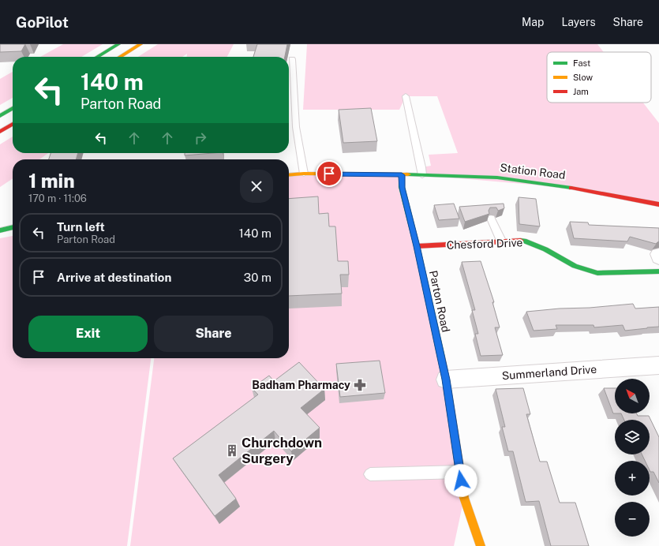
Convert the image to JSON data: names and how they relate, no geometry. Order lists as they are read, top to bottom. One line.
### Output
{"streets":{"main road":["Station Road","Chesford Drive","Parton Road"],"street":["Summerland Drive"]},"crossings":[["Station Road","Parton Road"],["Chesford Drive","Parton Road"],["Parton Road","Summerland Drive"]],"places":{"pharmacy":["Badham Pharmacy"],"building":["Churchdown Surgery"]},"legend":["Fast","Slow","Jam"],"north":"top left","page":{"header":"GoPilot","nav":["Map","Layers","Share"],"turn":["140 m","Parton Road"],"heading":["1 min","170 m · 11:06"],"list":[{"name":"Turn left","note":"Parton Road","value":"140 m"},{"name":"Arrive at destination","value":"30 m"}],"buttons":["Exit","Share"],"map_buttons":["+","−"]}}
